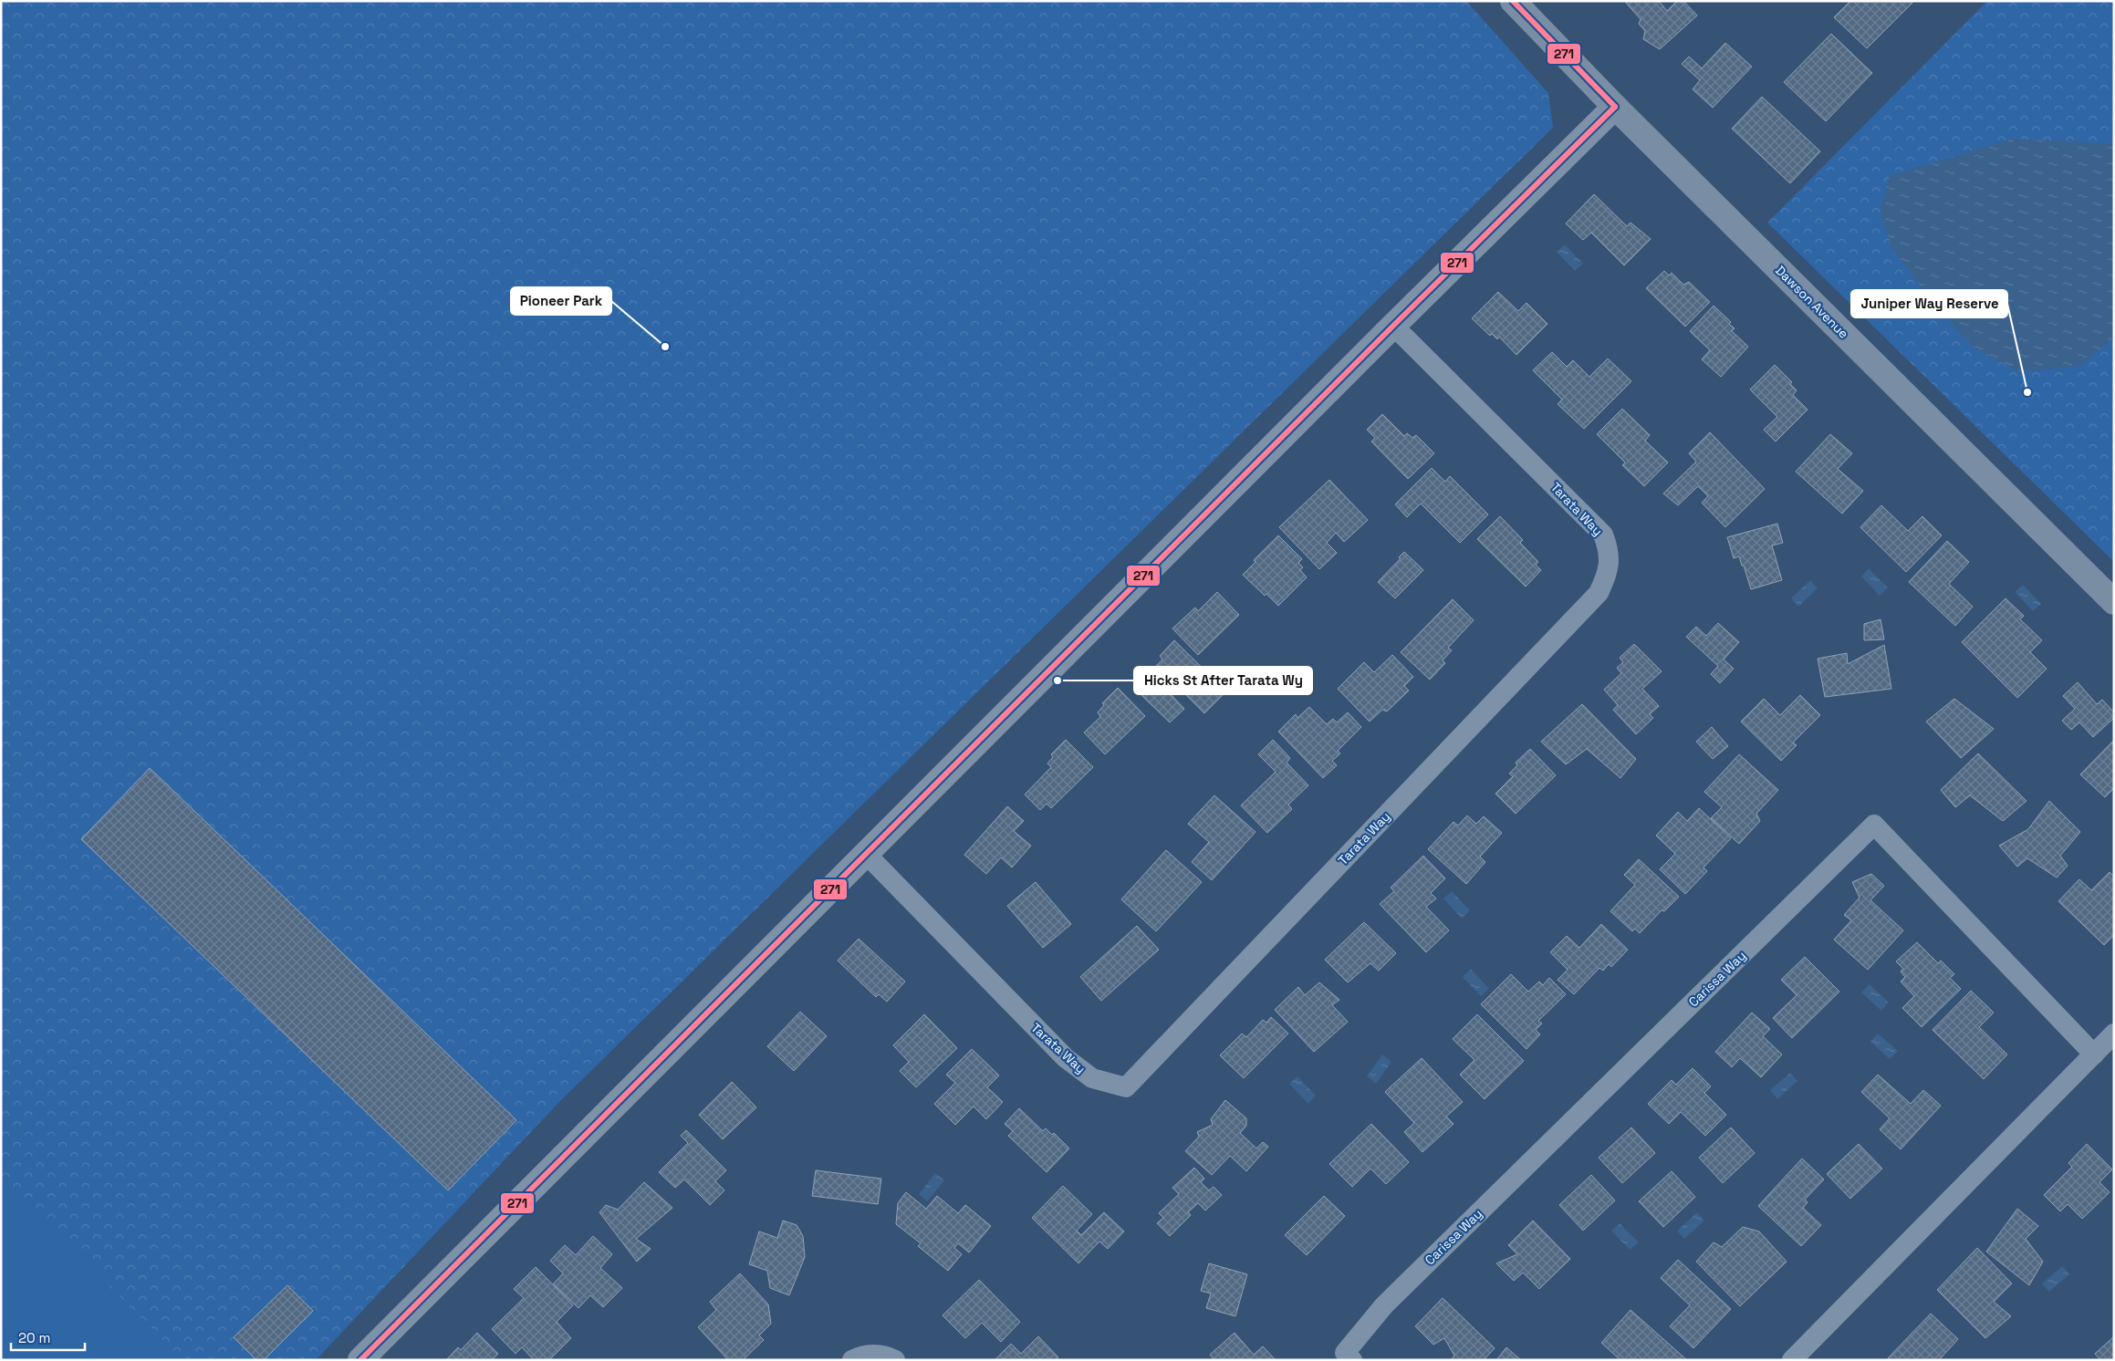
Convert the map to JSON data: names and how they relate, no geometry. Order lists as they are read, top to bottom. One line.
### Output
{"streets":{"main road":["Dawson Avenue"],"street":["Tarata Way","Carissa Way"]},"places":["Pioneer Park","Juniper Way Reserve","Hicks St After Tarata Wy"],"lines":["transit line 271"],"scale_bar":"20 m"}
